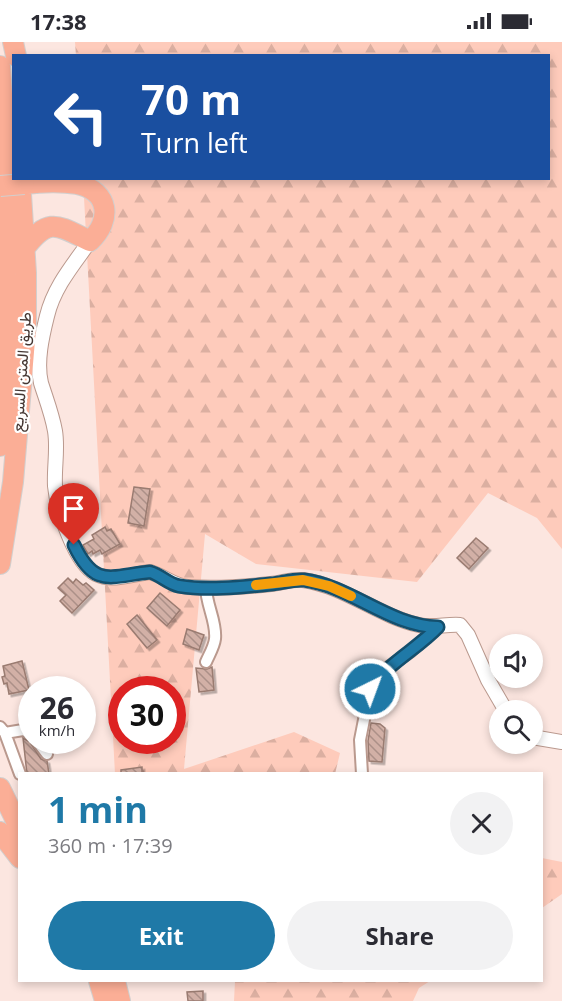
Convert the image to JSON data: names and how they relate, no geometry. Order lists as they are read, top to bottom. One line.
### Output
{"streets":{"highway":["طريق المتن السريع"]},"page":{"status":"17:38","turn":["70 m","Turn left"],"speed":"26 km/h","limit":"30","heading":["1 min","360 m · 17:39"],"buttons":["Exit","Share"]}}
